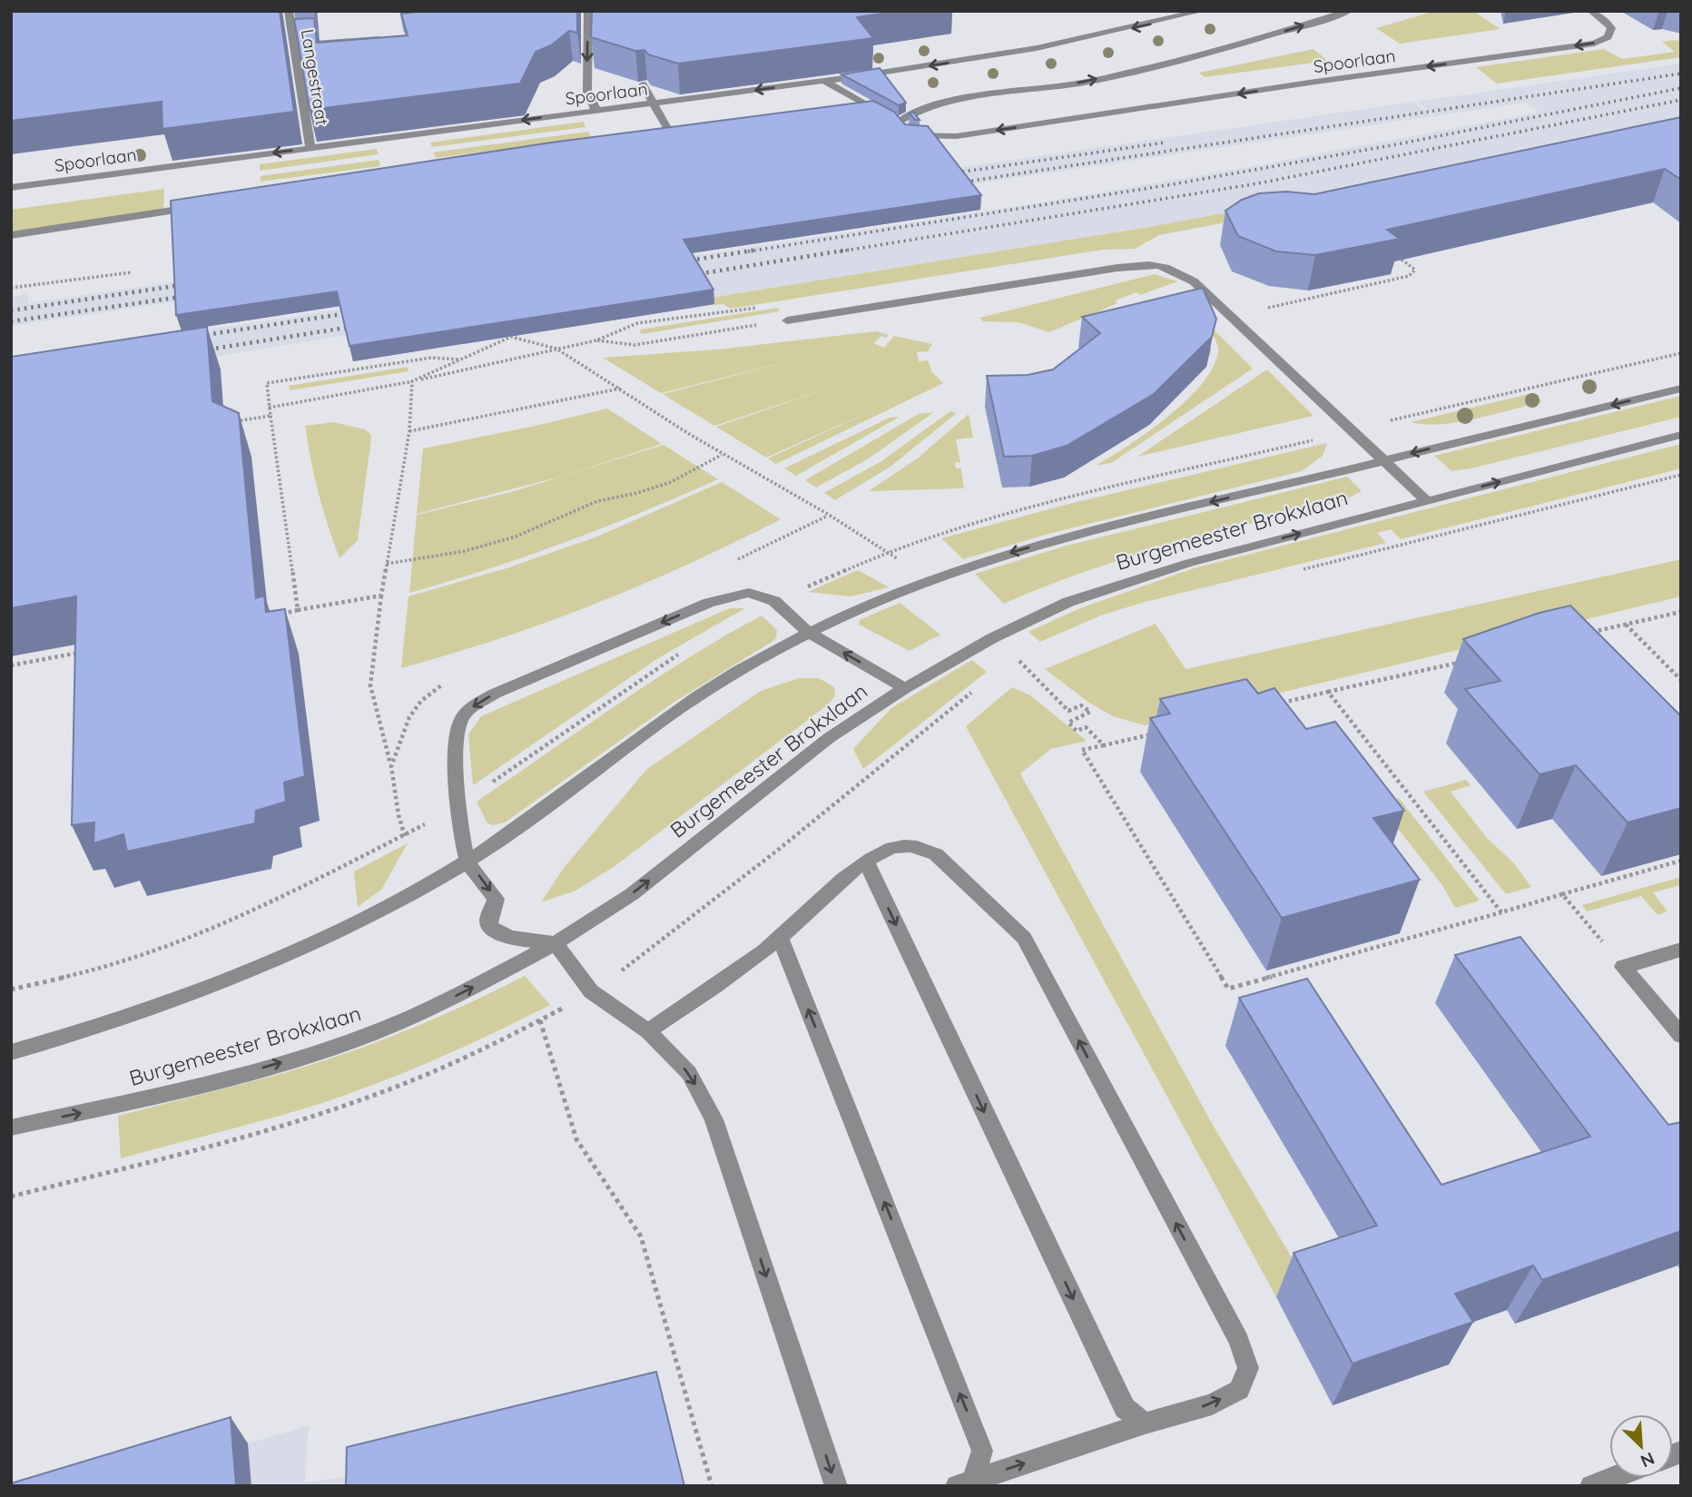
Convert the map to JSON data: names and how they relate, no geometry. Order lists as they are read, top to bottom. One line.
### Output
{"streets":{"street":["Spoorlaan","Langestraat","Burgemeester Brokxlaan"]},"crossings":[["Spoorlaan","Langestraat"]],"north":"bottom right"}
